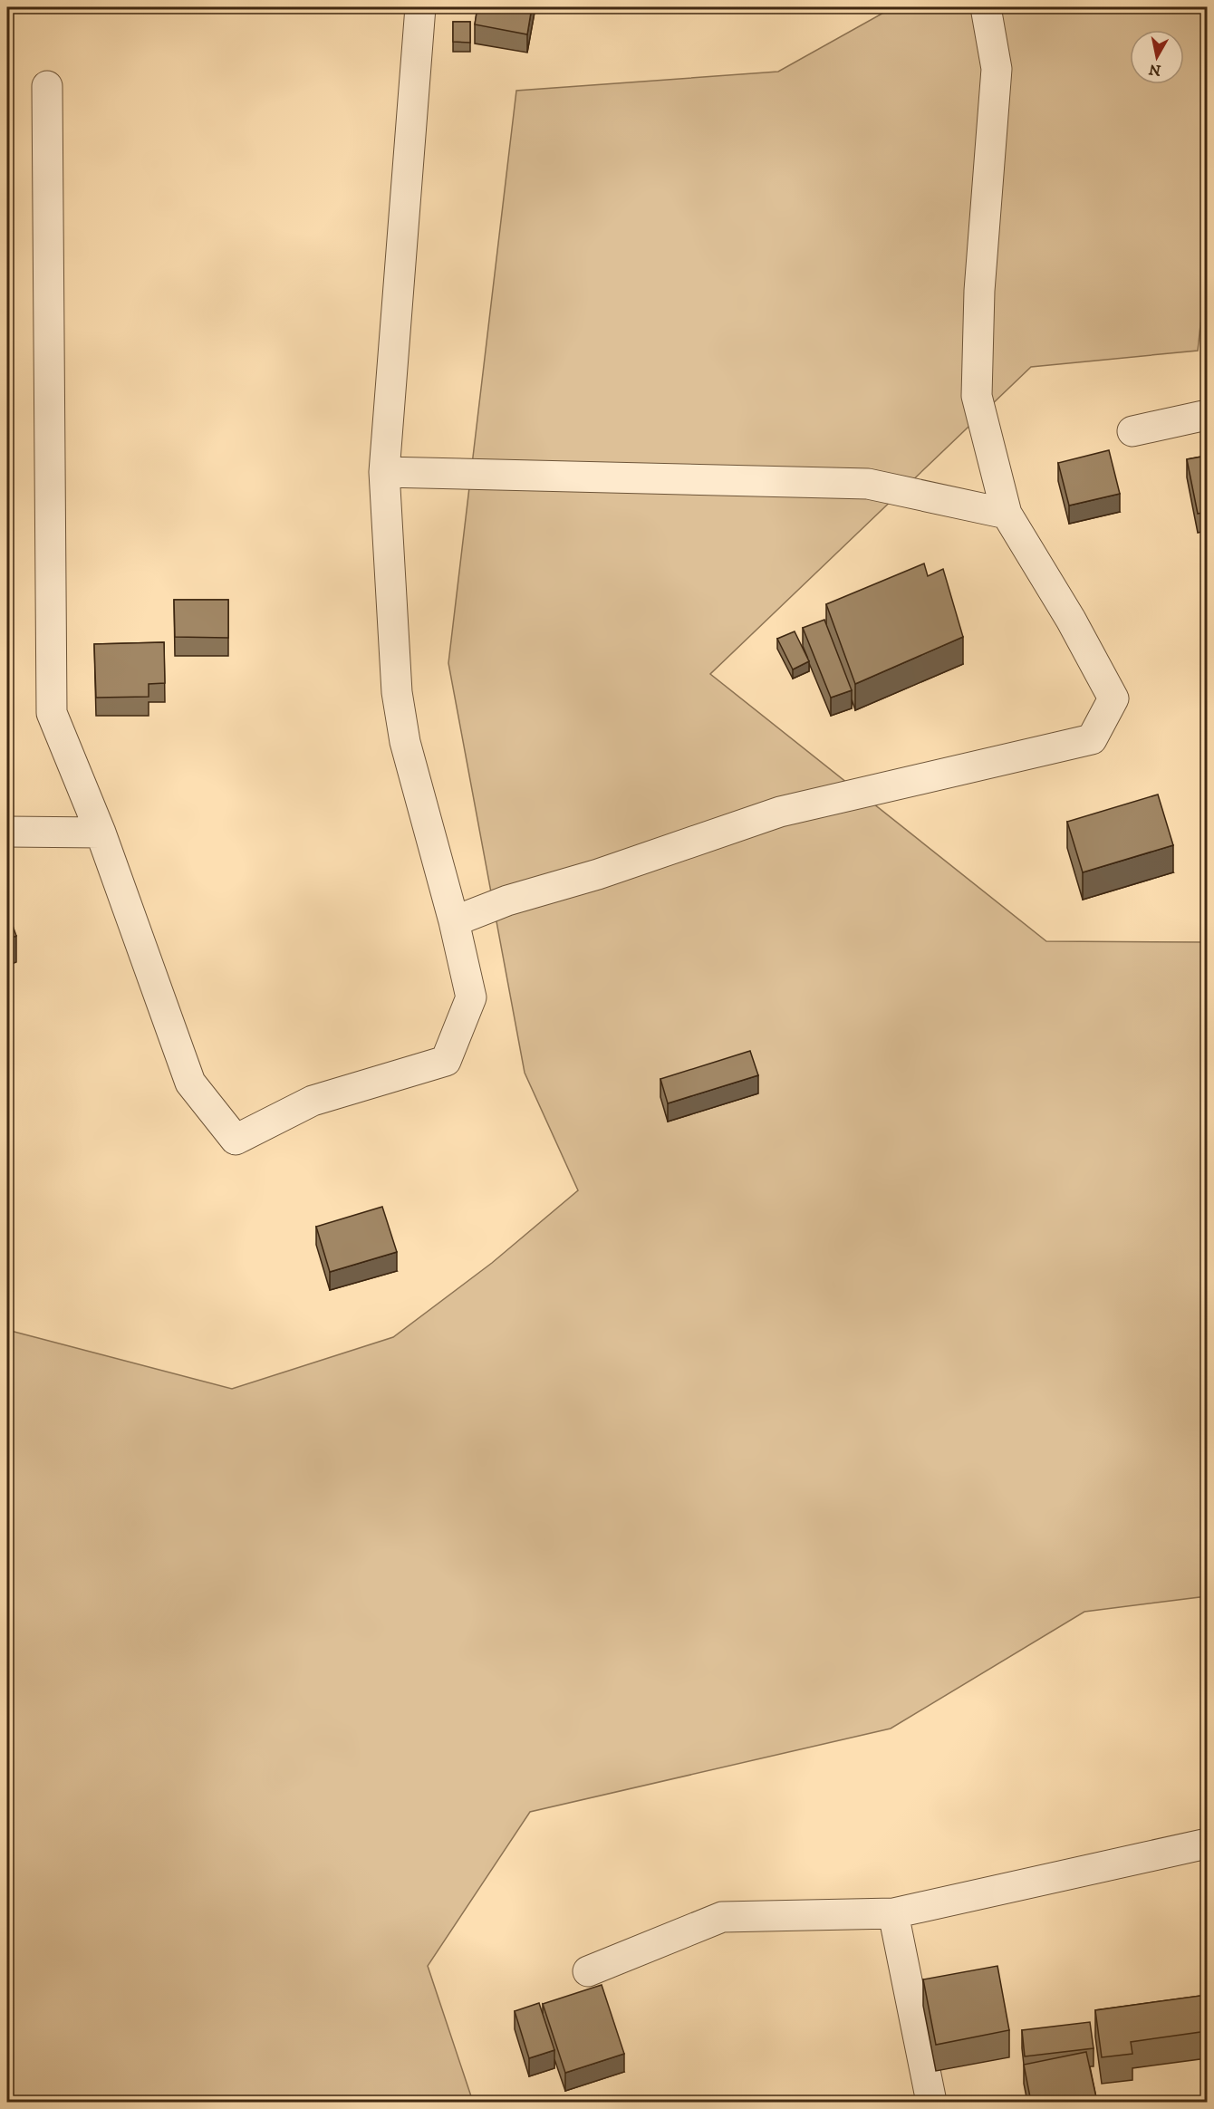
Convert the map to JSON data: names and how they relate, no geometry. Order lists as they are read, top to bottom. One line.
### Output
{"north":"bottom"}
